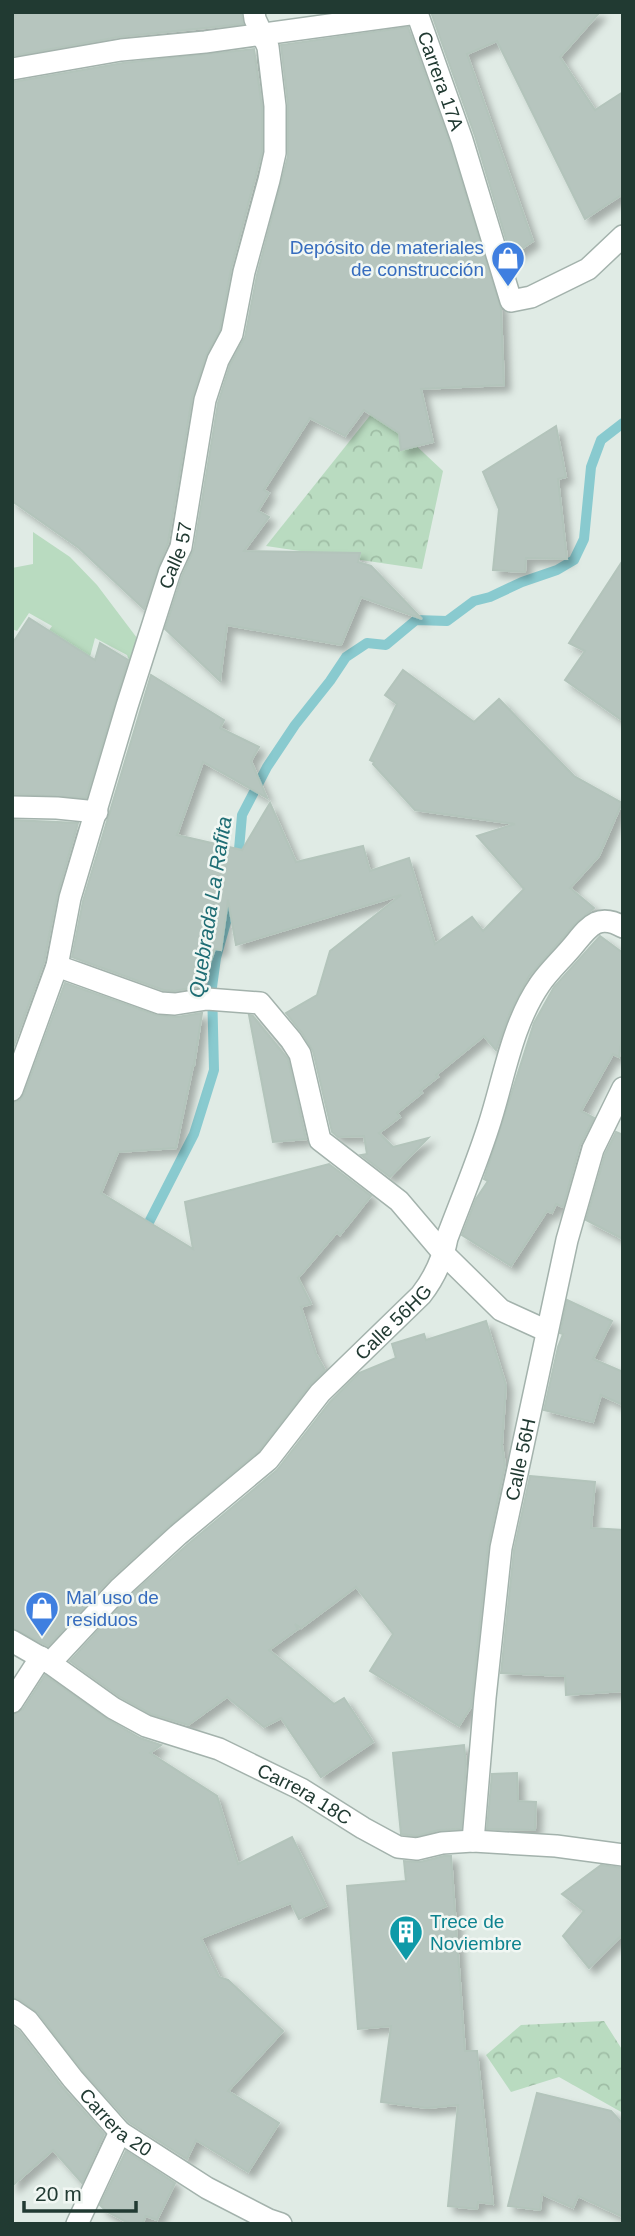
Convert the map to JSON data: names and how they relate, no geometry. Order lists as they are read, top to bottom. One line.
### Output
{"streets":{"street":["Carrera 17A","Calle 57","Calle 56HG","Calle 56H","Carrera 18C","Carrera 20"]},"crossings":[["Carrera 17A","Calle 57"],["Calle 56HG","Carrera 18C"],["Calle 56H","Carrera 18C"]],"water":["Quebrada La Rafita"],"places":{"shop":["Depósito de materiales de construcción","Mal uso de residuos"],"building":["Trece de Noviembre"]},"scale_bar":"20 m"}
